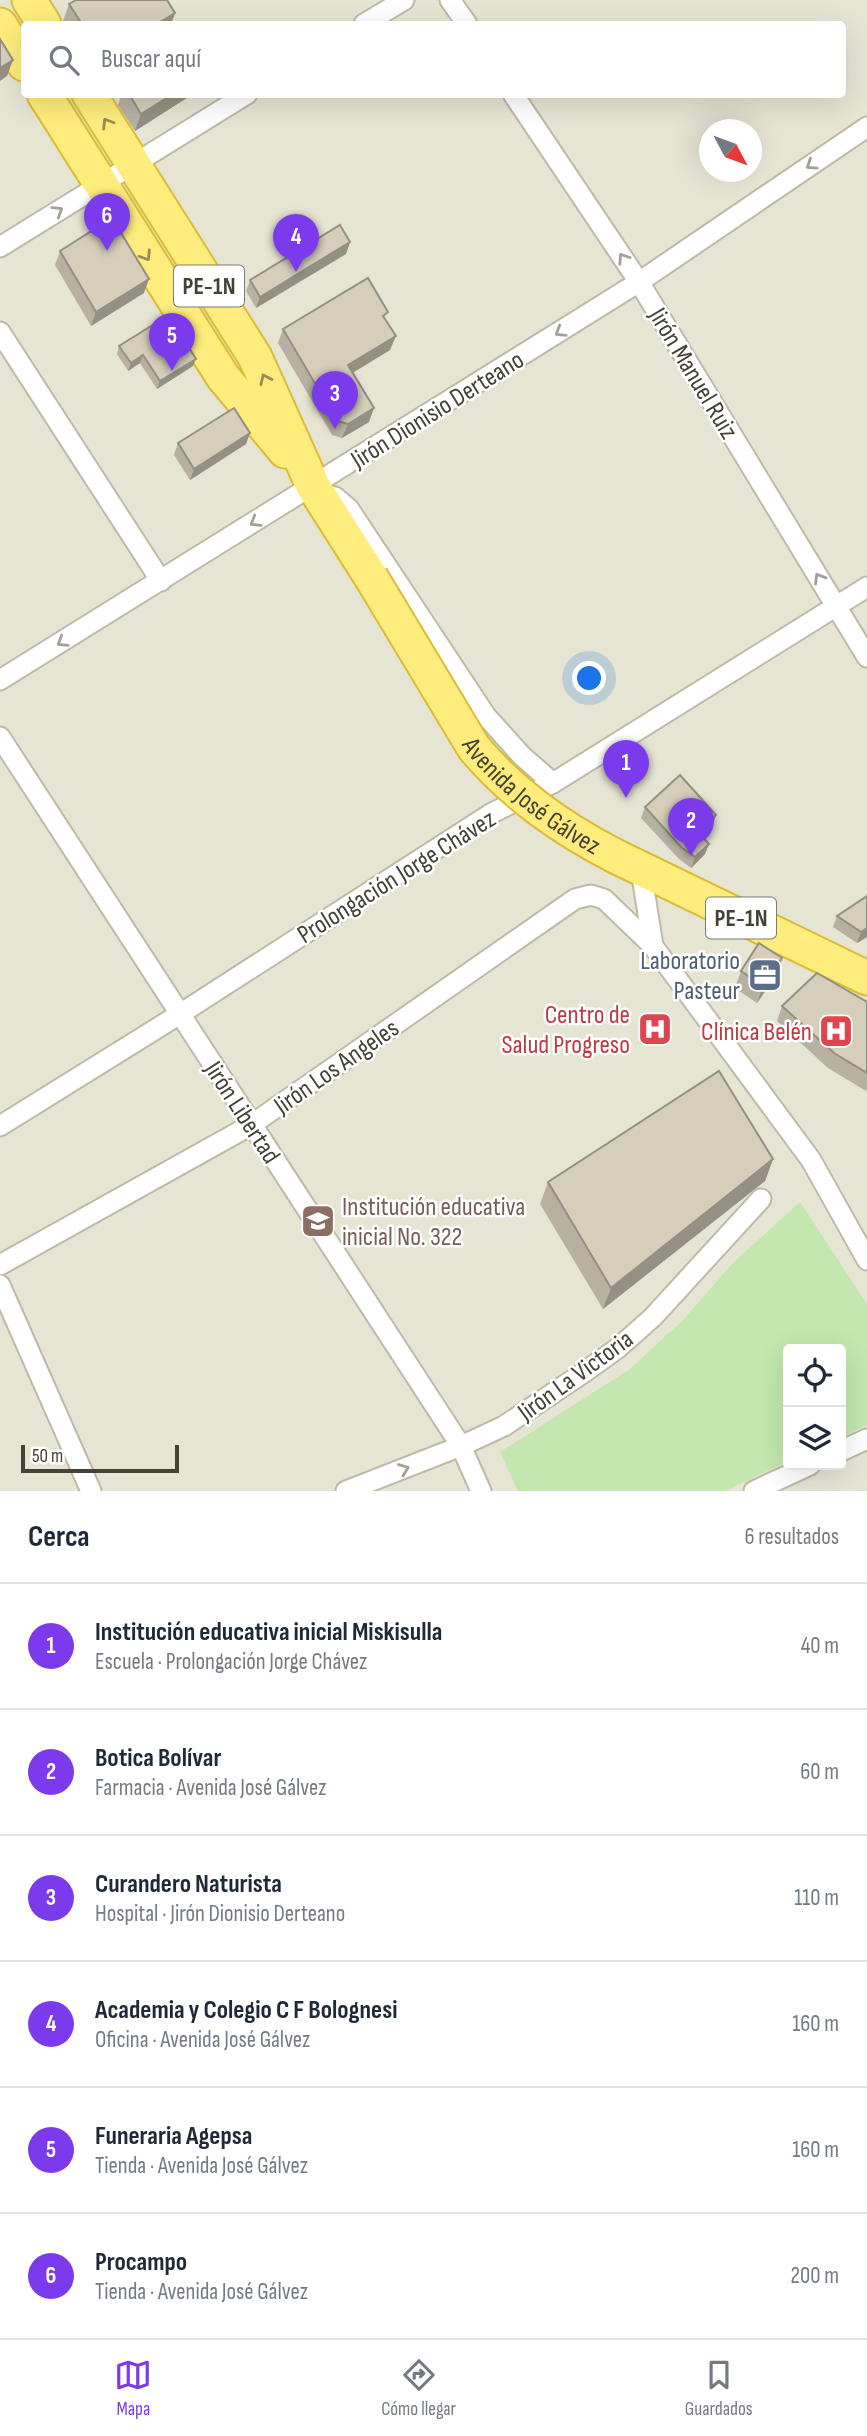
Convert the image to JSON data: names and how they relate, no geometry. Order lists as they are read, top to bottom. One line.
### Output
{"streets":{"highway":["PE-1N","Avenida José Gálvez"],"street":["Jirón Manuel Ruiz","Jirón Dionisio Derteano","Prolongación Jorge Chávez","Jirón Los Angeles","Jirón Libertad","Jirón La Victoria"]},"crossings":[["Jirón Manuel Ruiz","Jirón Dionisio Derteano"],["Jirón Manuel Ruiz","Prolongación Jorge Chávez"],["Jirón Dionisio Derteano","Avenida José Gálvez"],["Prolongación Jorge Chávez","Jirón Libertad"],["Jirón Los Angeles","Jirón Libertad"],["Jirón Libertad","Jirón La Victoria"]],"one_way":["Jirón Manuel Ruiz","Jirón Dionisio Derteano"],"places":{"office":["Laboratorio Pasteur"],"hospital":["Centro de Salud Progreso","Clínica Belén"],"school or university":["Institución educativa inicial No. 322"]},"scale_bar":"50 m","north":"bottom right","page":{"search":"Buscar aquí","pins":["6","4","5","3","1","2"],"scale":"50 m","heading":["Cerca","6 resultados"],"list":[{"mark":"1","name":"Institución educativa inicial Miskisulla","note":"Escuela · Prolongación Jorge Chávez","value":"40 m"},{"mark":"2","name":"Botica Bolívar","note":"Farmacia · Avenida José Gálvez","value":"60 m"},{"mark":"3","name":"Curandero Naturista","note":"Hospital · Jirón Dionisio Derteano","value":"110 m"},{"mark":"4","name":"Academia y Colegio C F Bolognesi","note":"Oficina · Avenida José Gálvez","value":"160 m"},{"mark":"5","name":"Funeraria Agepsa","note":"Tienda · Avenida José Gálvez","value":"160 m"},{"mark":"6","name":"Procampo","note":"Tienda · Avenida José Gálvez","value":"200 m"}],"nav":["Mapa","Cómo llegar","Guardados"]}}
